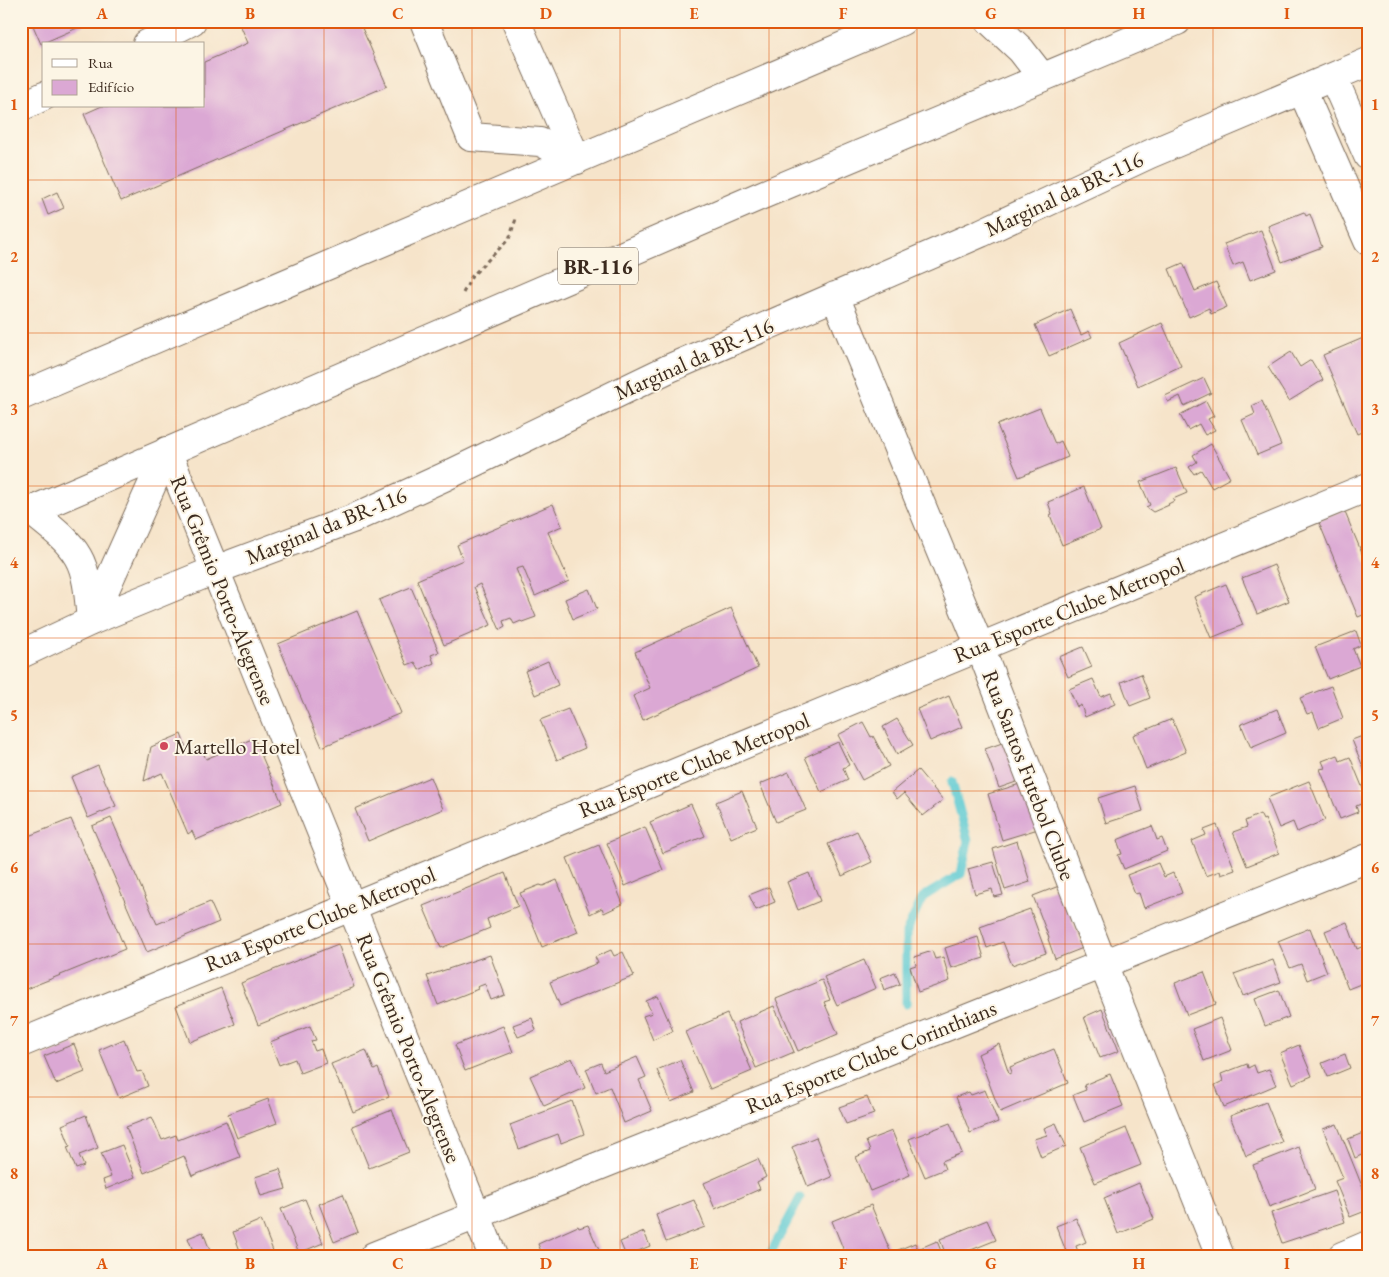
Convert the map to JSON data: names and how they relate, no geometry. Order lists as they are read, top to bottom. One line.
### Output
{"streets":{"main road":["Marginal da BR-116","BR-116","Rua Grêmio Porto-Alegrense","Rua Esporte Clube Metropol","Rua Santos Futebol Clube","Rua Esporte Clube Corinthians"]},"crossings":[["Marginal da BR-116","Rua Grêmio Porto-Alegrense"],["Marginal da BR-116","Rua Santos Futebol Clube"],["BR-116","Rua Grêmio Porto-Alegrense"],["Rua Grêmio Porto-Alegrense","Rua Esporte Clube Metropol"],["Rua Grêmio Porto-Alegrense","Rua Esporte Clube Corinthians"],["Rua Esporte Clube Metropol","Rua Santos Futebol Clube"],["Rua Santos Futebol Clube","Rua Esporte Clube Corinthians"]],"places":["Martello Hotel"],"legend":["Rua","Edifício"],"grid":{"columns":["A","B","C","D","E","F","G","H","I"],"rows":["1","2","3","4","5","6","7","8"]}}
